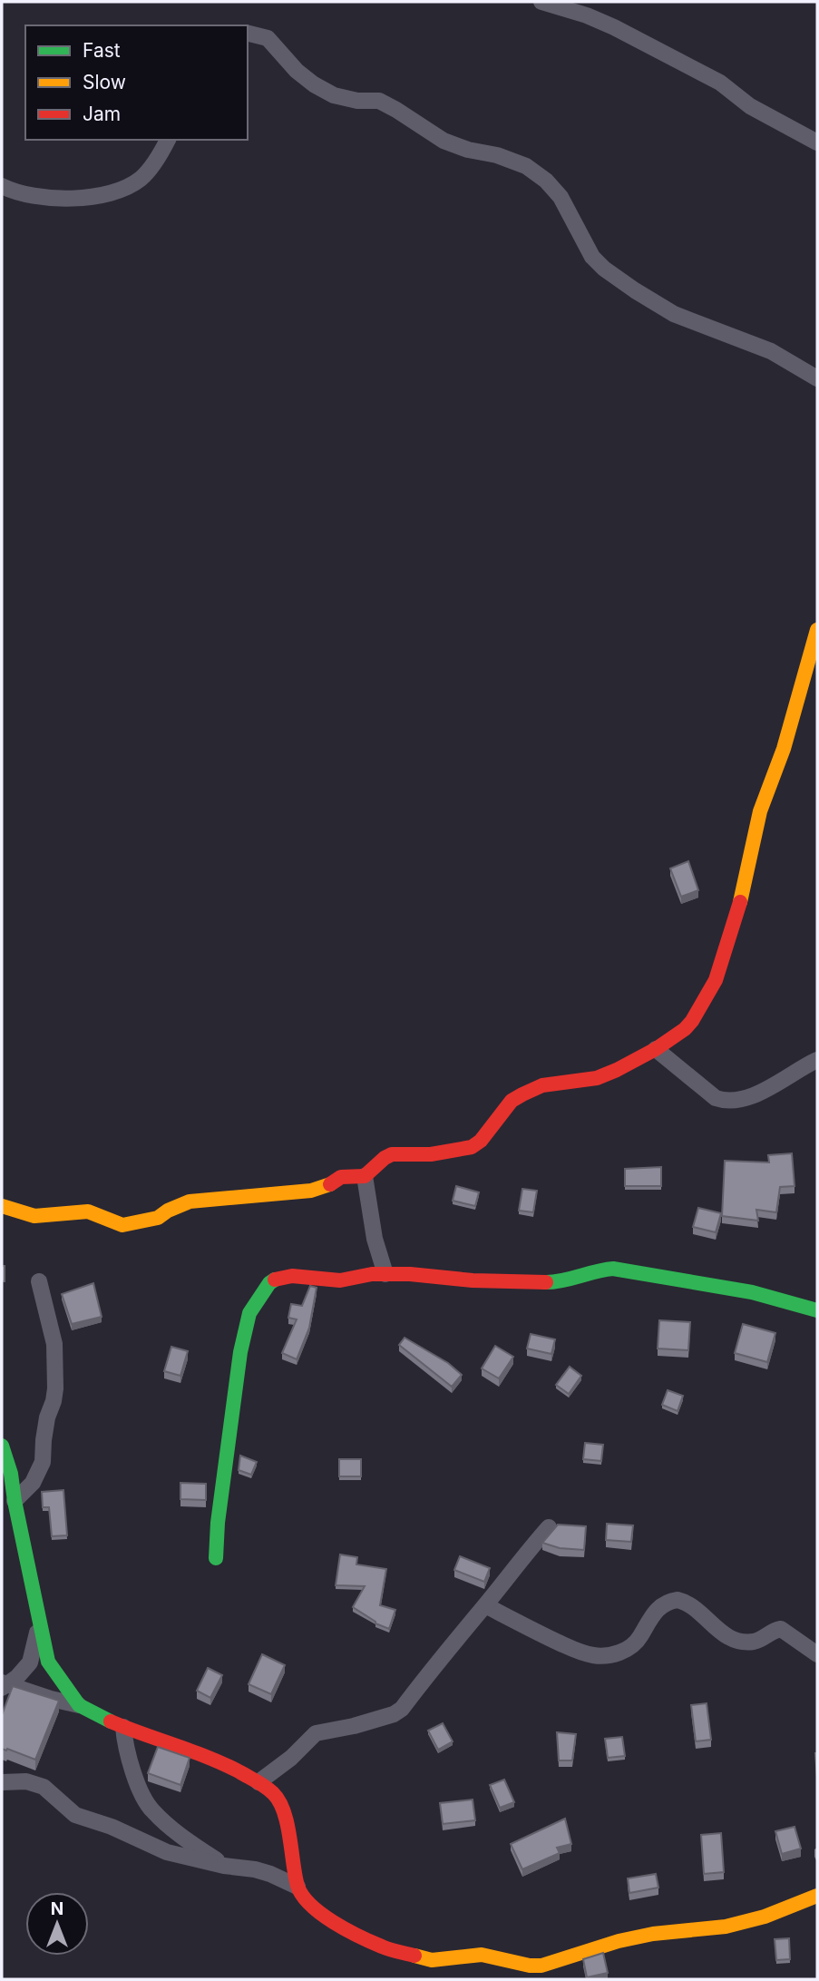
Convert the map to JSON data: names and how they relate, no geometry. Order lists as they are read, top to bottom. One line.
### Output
{"legend":["Fast","Slow","Jam"],"north":"top"}
